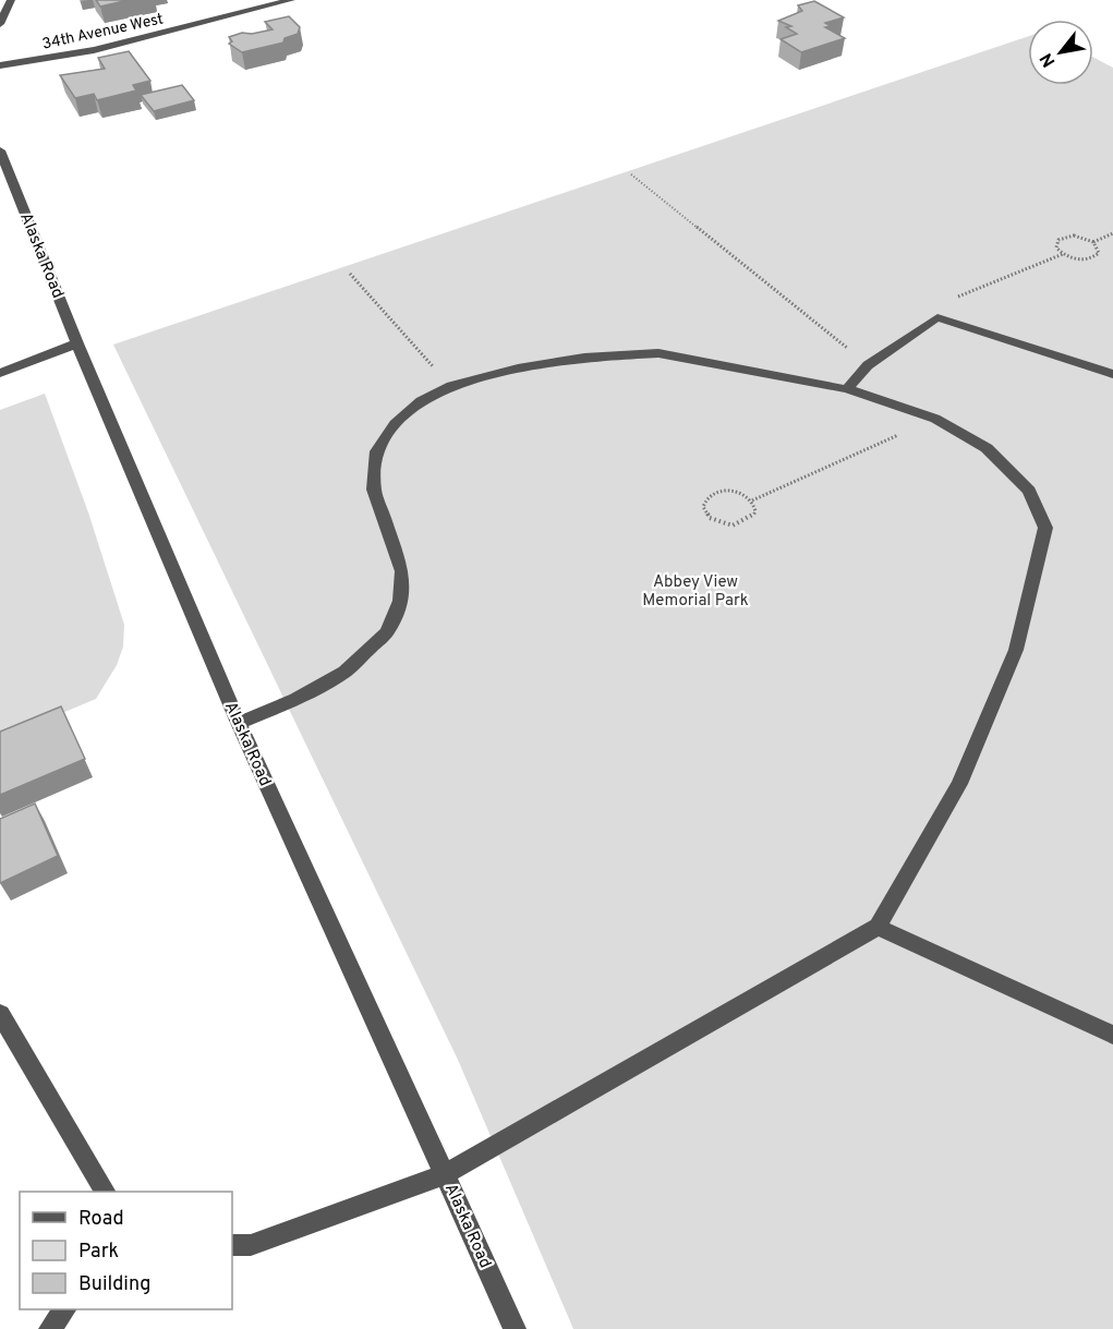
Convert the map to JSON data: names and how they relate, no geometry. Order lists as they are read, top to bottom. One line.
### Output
{"streets":{"street":["34th Avenue West","Alaska Road"]},"parks":["Abbey View Memorial Park"],"legend":["Road","Park","Building"],"north":"bottom left"}
